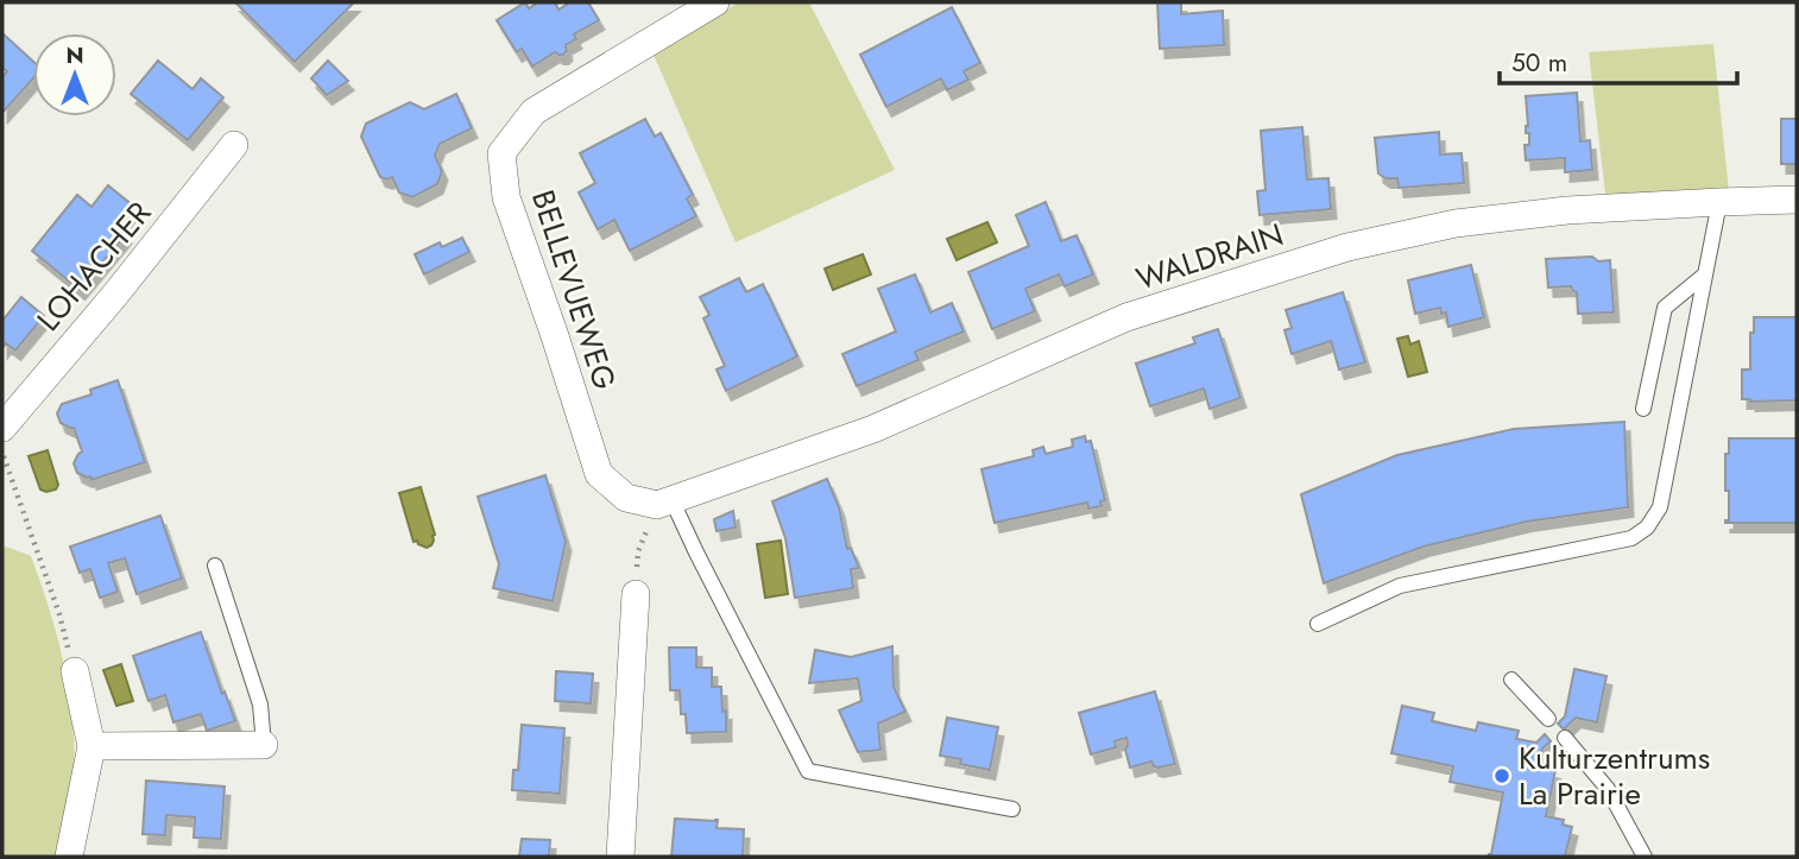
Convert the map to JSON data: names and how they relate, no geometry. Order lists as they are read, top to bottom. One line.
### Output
{"streets":{"street":["WALDRAIN","LOHACHER","BELLEVUEWEG"]},"crossings":[["WALDRAIN","BELLEVUEWEG"]],"places":["Kulturzentrums La Prairie"],"scale_bar":"50 m","north":"top"}
